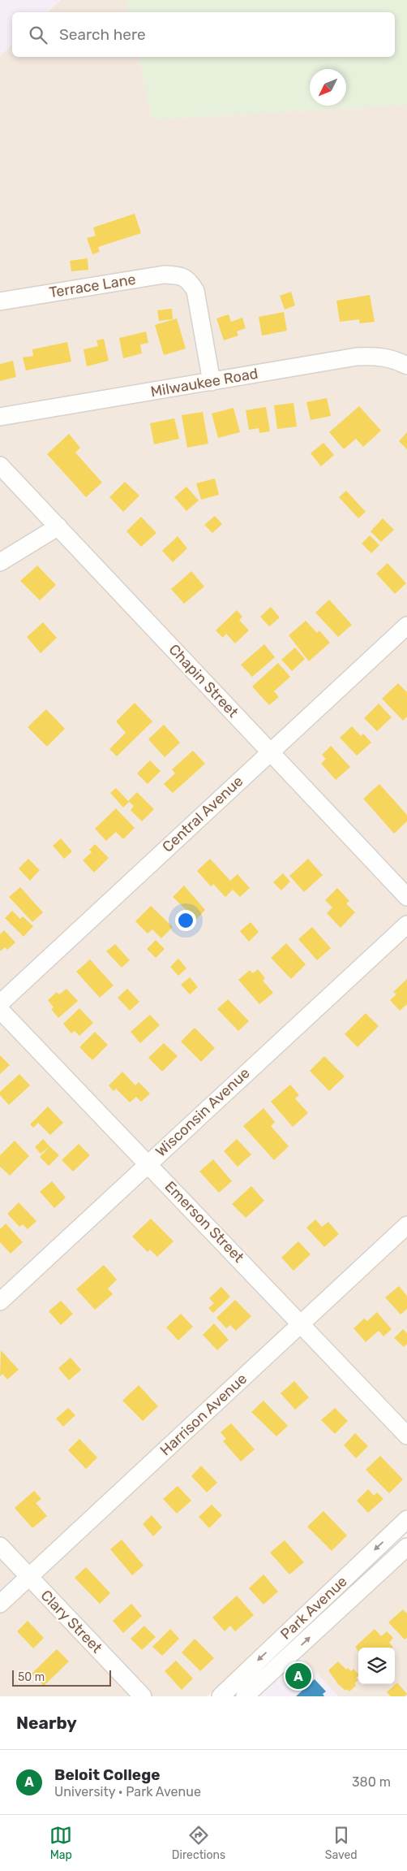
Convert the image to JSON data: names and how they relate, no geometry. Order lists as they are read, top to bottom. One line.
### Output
{"streets":{"street":["Terrace Lane","Milwaukee Road","Chapin Street","Central Avenue","Wisconsin Avenue","Emerson Street","Harrison Avenue","Park Avenue","Clary Street"]},"crossings":[["Terrace Lane","Milwaukee Road"],["Chapin Street","Central Avenue"],["Wisconsin Avenue","Emerson Street"],["Emerson Street","Harrison Avenue"],["Harrison Avenue","Clary Street"]],"scale_bar":"50 m","north":"bottom left","page":{"search":"Search here","pins":"A","scale":"50 m","heading":"Nearby","list":[{"mark":"A","name":"Beloit College","note":"University · Park Avenue","value":"380 m"}],"nav":["Map","Directions","Saved"]}}
